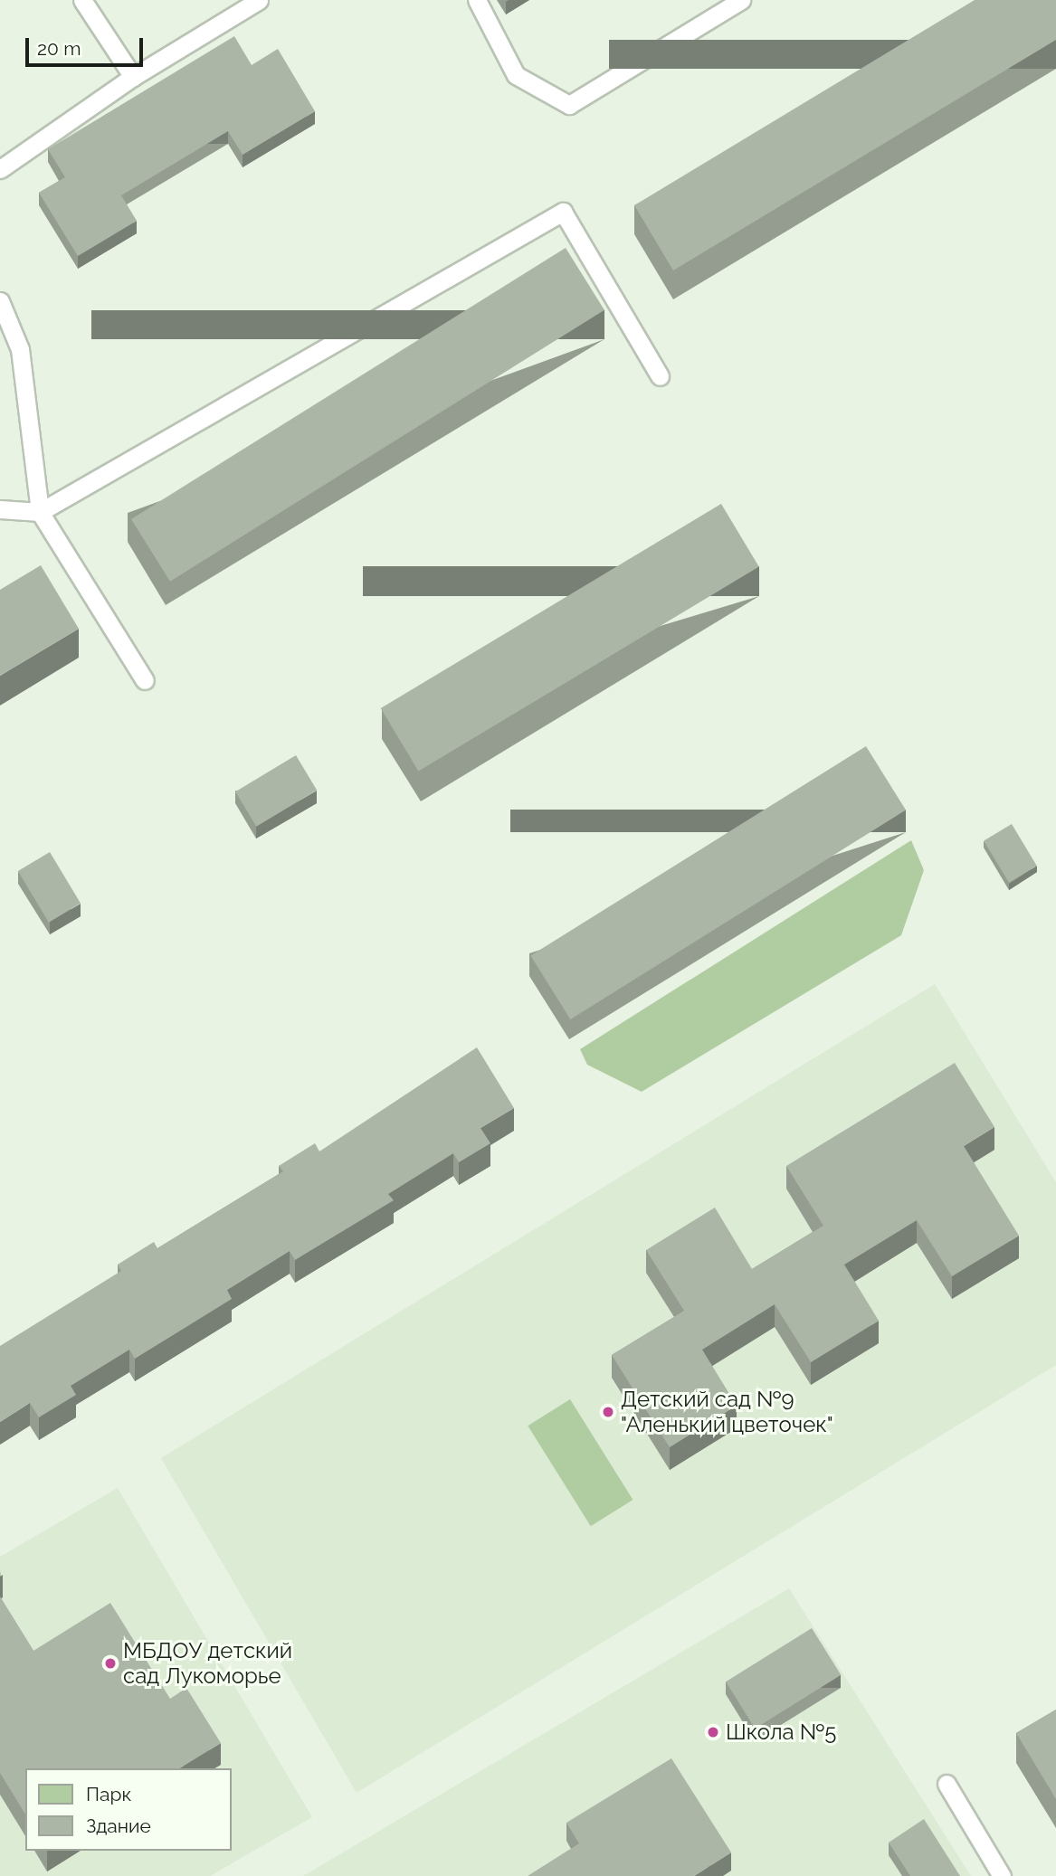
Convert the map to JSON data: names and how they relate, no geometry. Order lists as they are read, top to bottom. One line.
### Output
{"places":["Детский сад №9 \"Аленький цветочек\"","МБДОУ детский сад Лукоморье","Школа №5"],"legend":["Парк","Здание"],"scale_bar":"20 m"}
